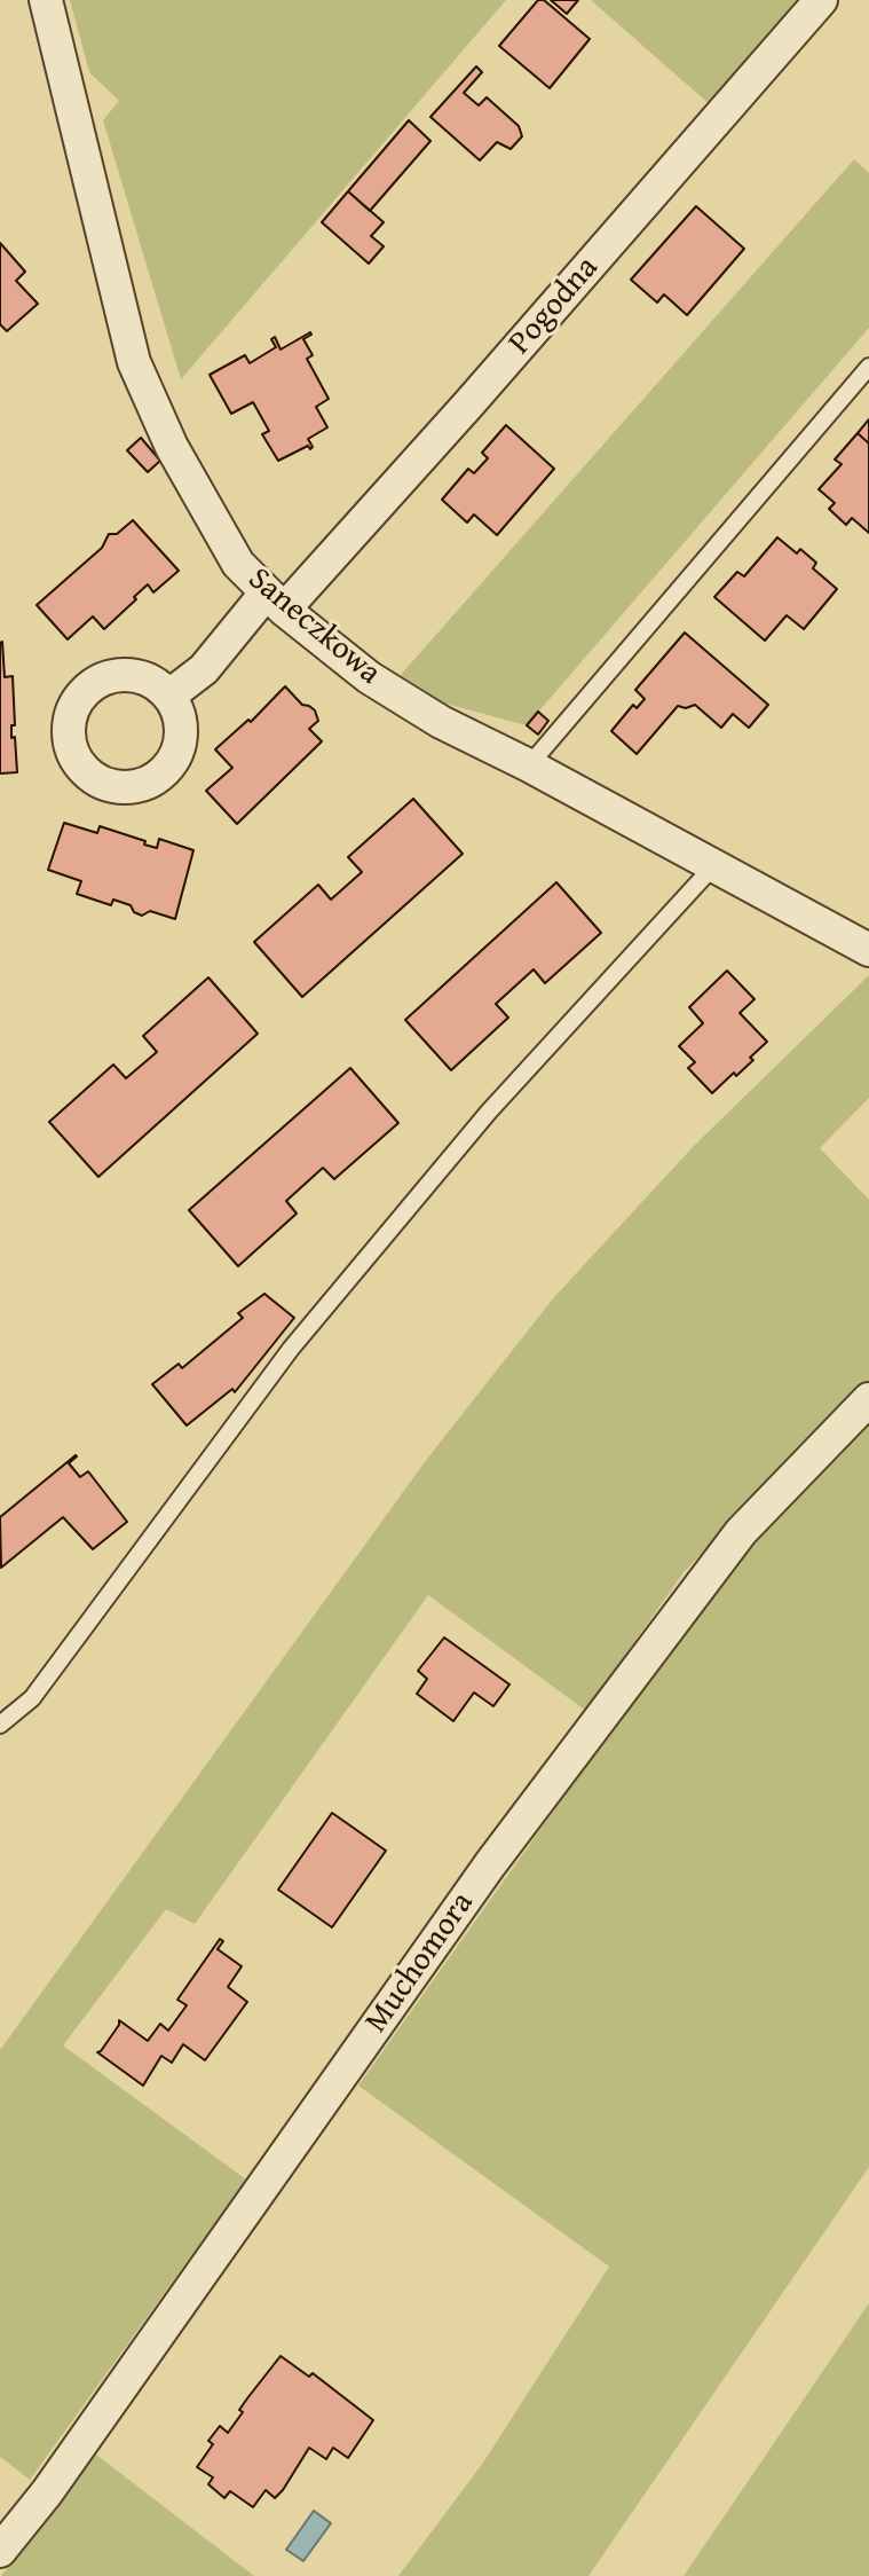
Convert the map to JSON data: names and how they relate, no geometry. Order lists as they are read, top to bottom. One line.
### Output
{"streets":{"street":["Pogodna","Saneczkowa","Muchomora"]},"crossings":[["Pogodna","Saneczkowa"]]}
